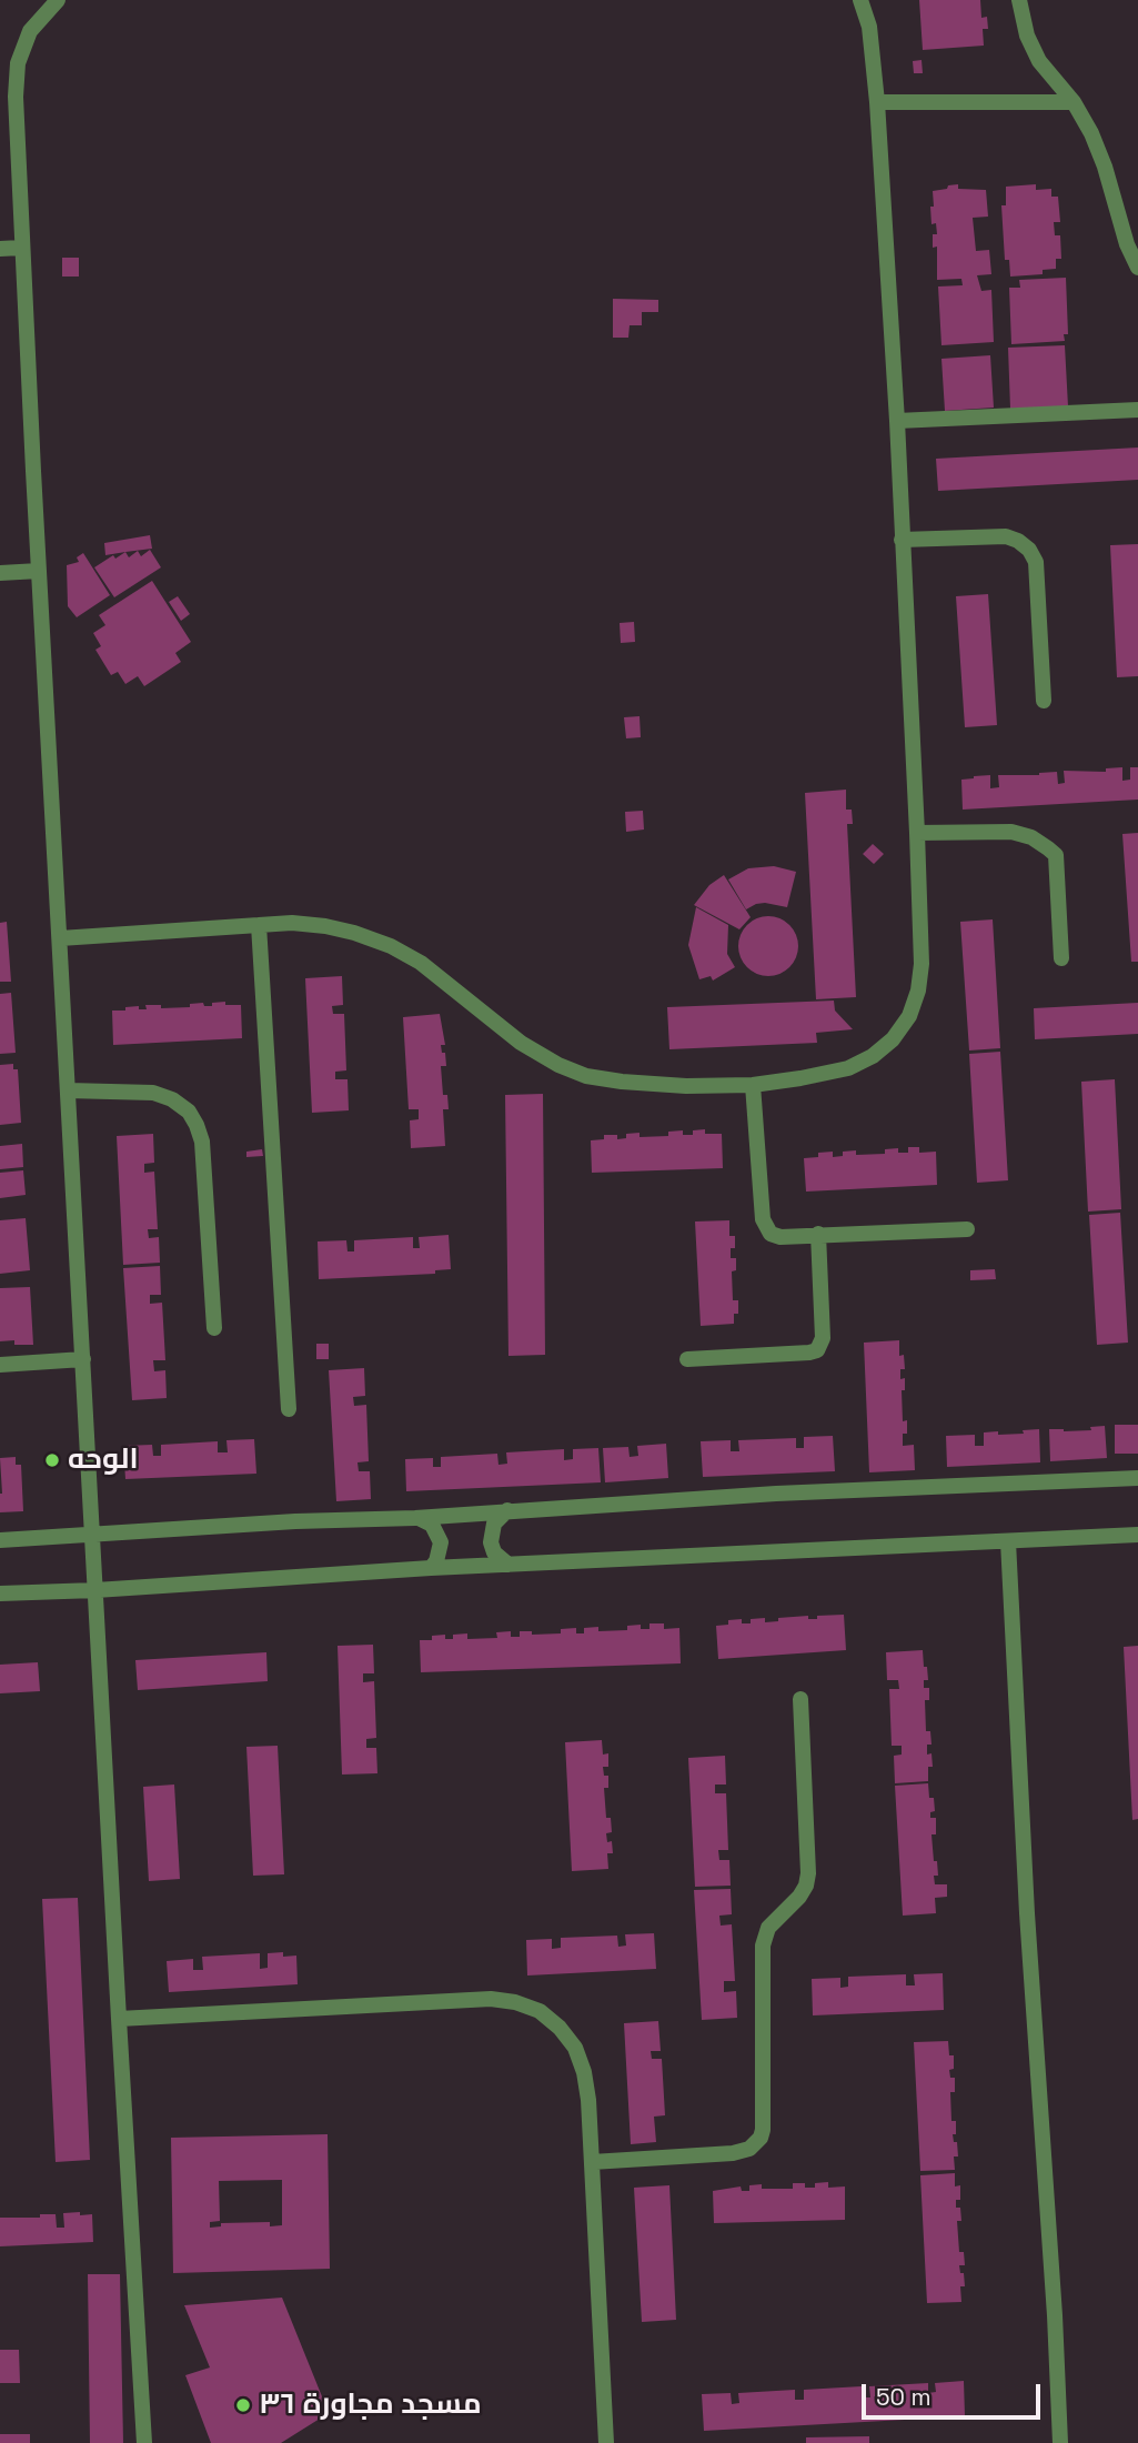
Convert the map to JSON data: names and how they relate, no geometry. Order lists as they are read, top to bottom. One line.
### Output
{"places":["الوحه","مسجد مجاورة ٣٦"],"scale_bar":"50 m"}
